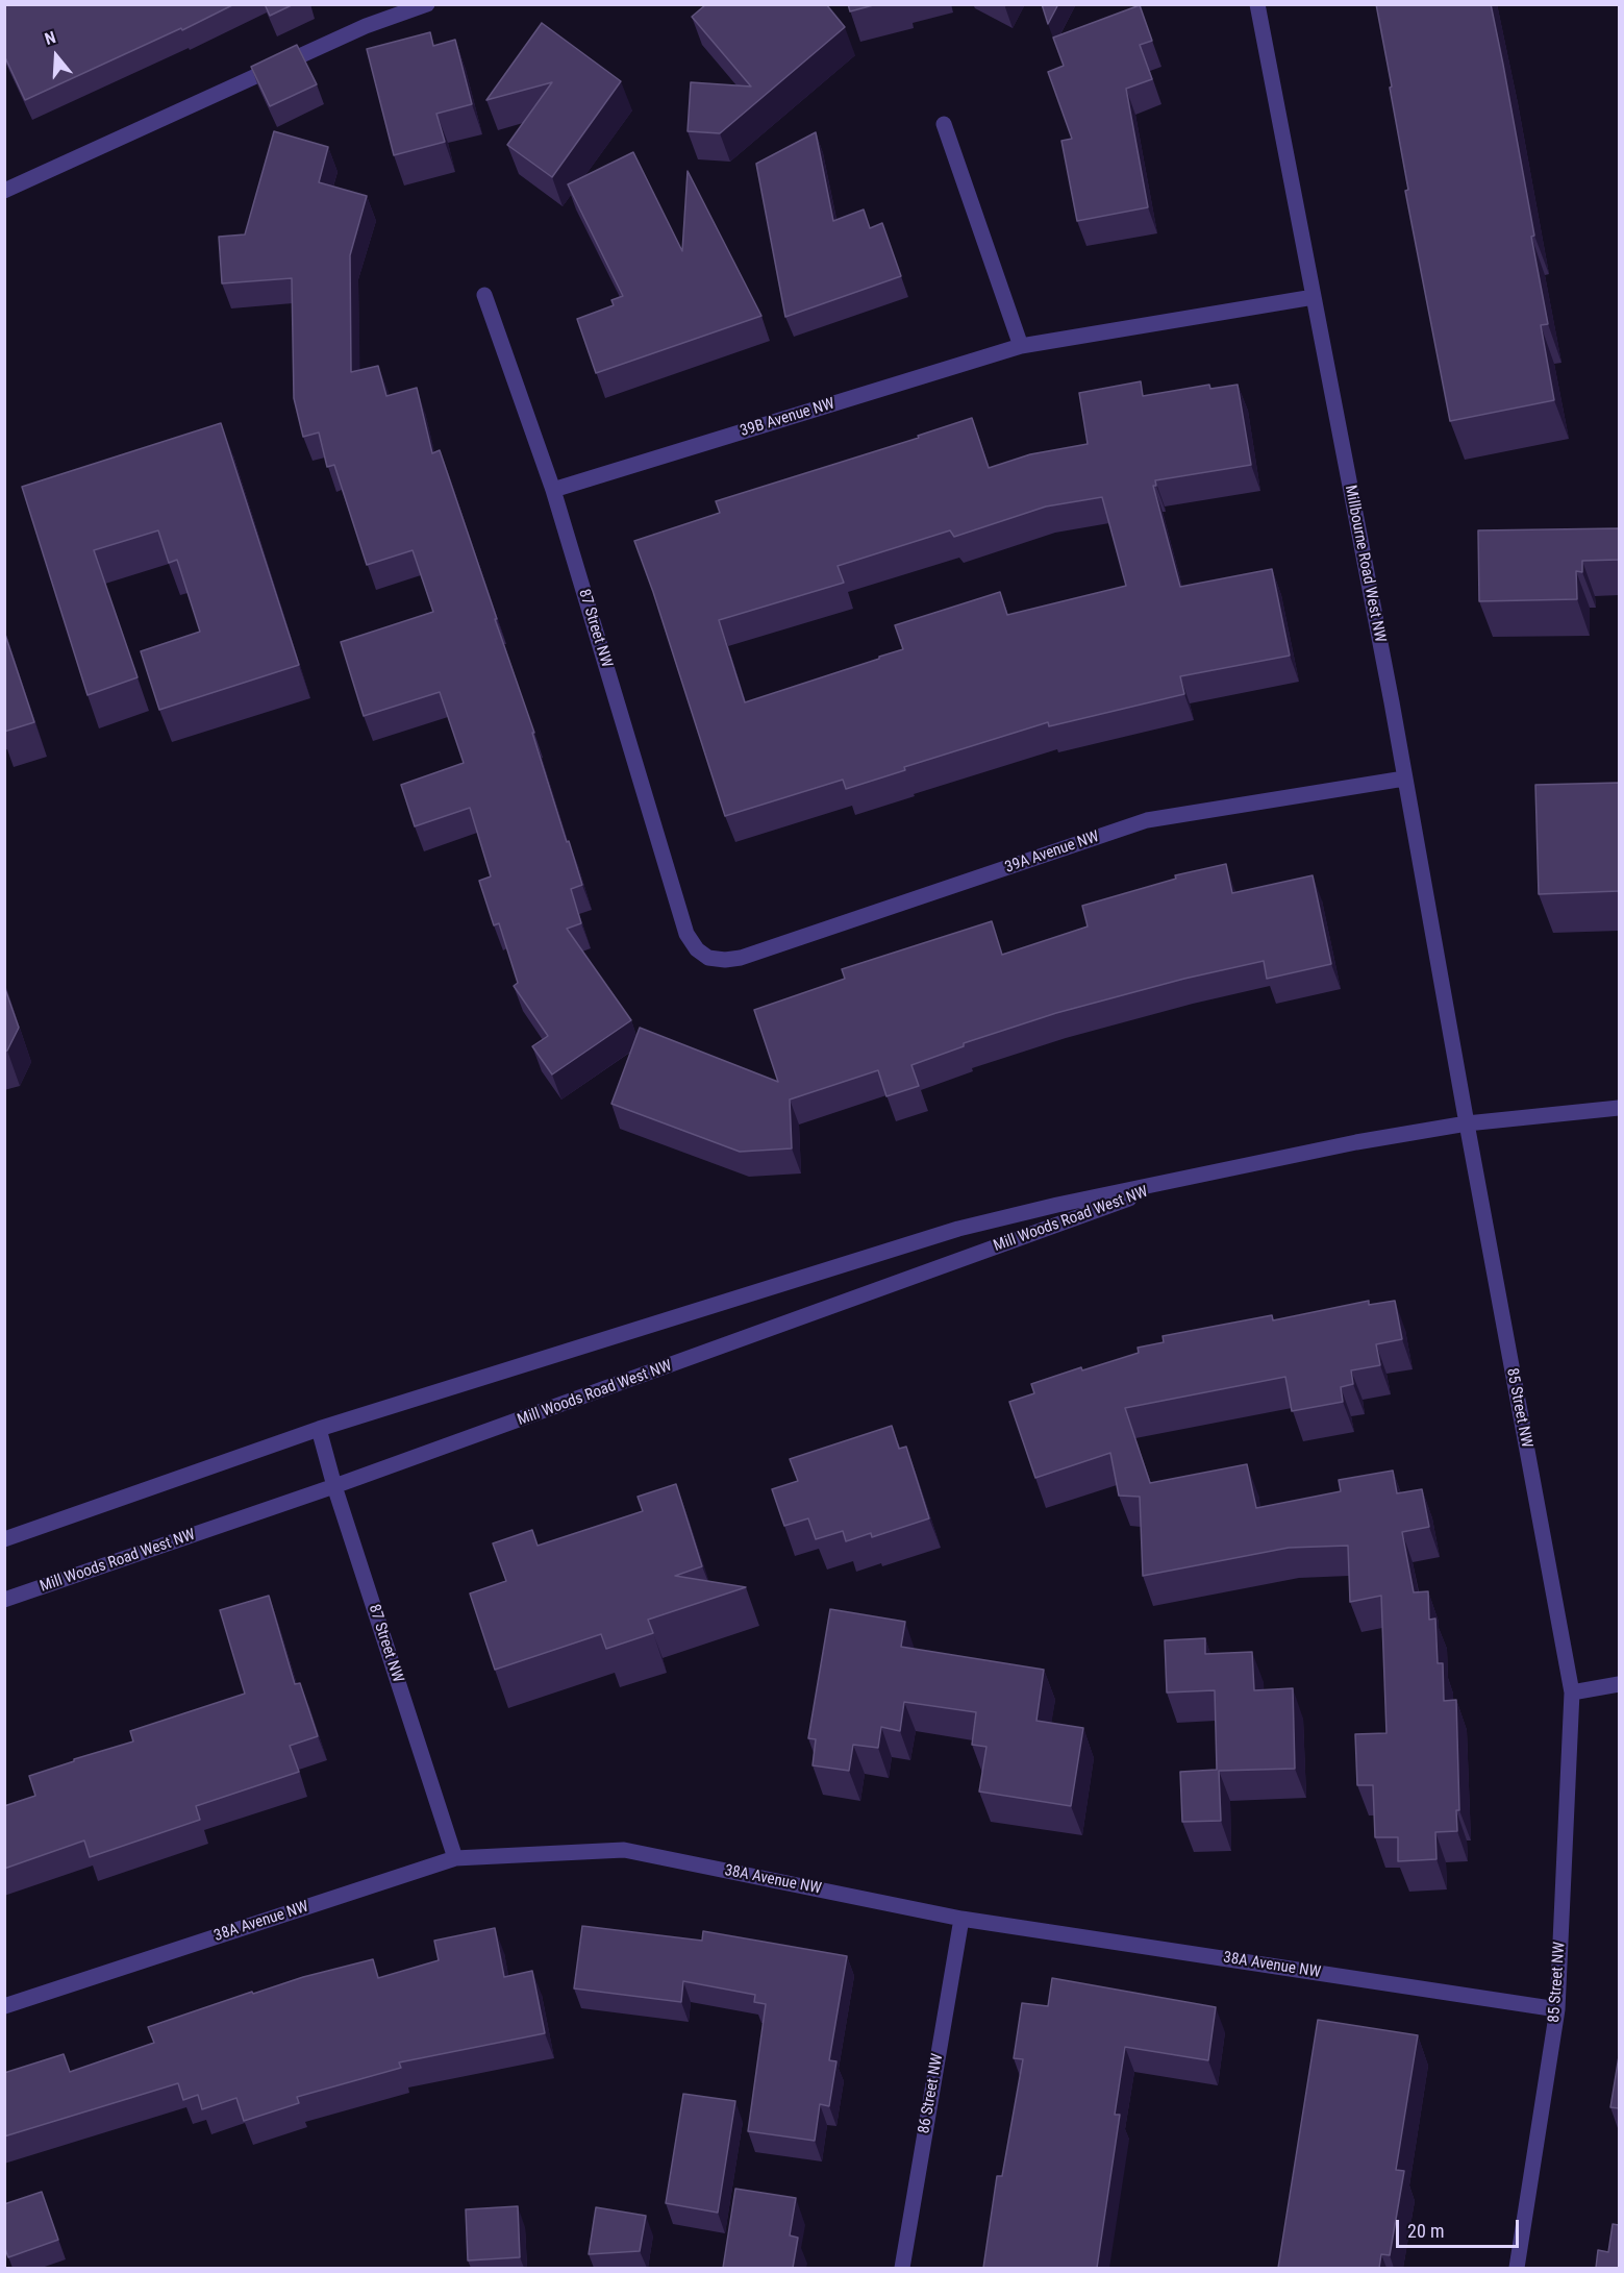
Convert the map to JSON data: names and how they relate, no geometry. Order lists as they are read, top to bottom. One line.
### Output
{"streets":{"street":["39B Avenue NW","Millbourne Road West NW","87 Street NW","39A Avenue NW","Mill Woods Road West NW","85 Street NW","38A Avenue NW","86 Street NW"]},"crossings":[["39B Avenue NW","Millbourne Road West NW"],["39B Avenue NW","87 Street NW"],["Millbourne Road West NW","39A Avenue NW"],["Millbourne Road West NW","Mill Woods Road West NW"],["Millbourne Road West NW","85 Street NW"],["87 Street NW","39A Avenue NW"],["87 Street NW","Mill Woods Road West NW"],["87 Street NW","38A Avenue NW"],["Mill Woods Road West NW","85 Street NW"],["85 Street NW","38A Avenue NW"],["38A Avenue NW","86 Street NW"]],"scale_bar":"20 m","north":"top"}
